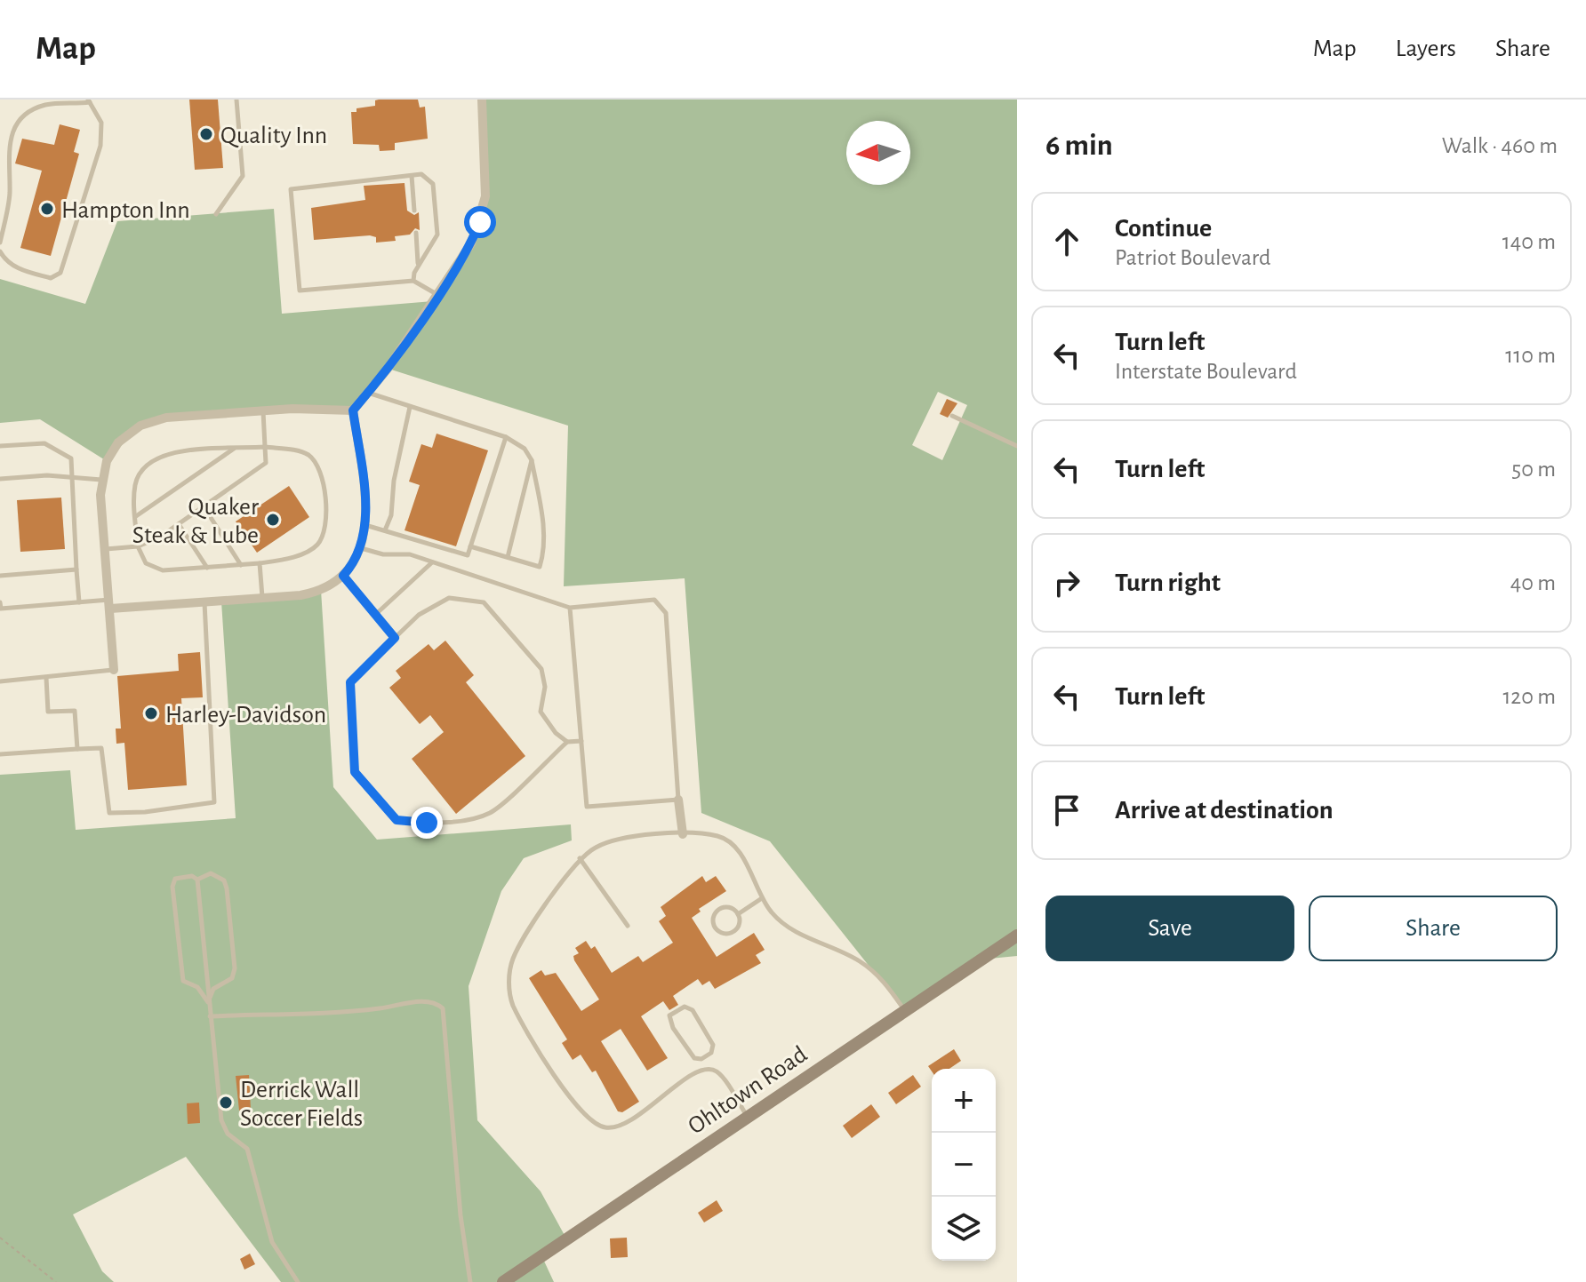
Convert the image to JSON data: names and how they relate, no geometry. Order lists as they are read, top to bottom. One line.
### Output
{"streets":{"street":["Ohltown Road"]},"places":["Quality Inn","Hampton Inn","Quaker Steak & Lube","Harley-Davidson","Derrick Wall Soccer Fields"],"north":"left","page":{"header":"Map","nav":["Map","Layers","Share"],"heading":["6 min","Walk · 460 m"],"list":[["Continue","Patriot Boulevard","140 m"],["Turn left","Interstate Boulevard","110 m"],["Turn left","50 m"],["Turn right","40 m"],["Turn left","120 m"],"Arrive at destination"],"buttons":["Save","Share"],"map_buttons":["+","−"]}}
